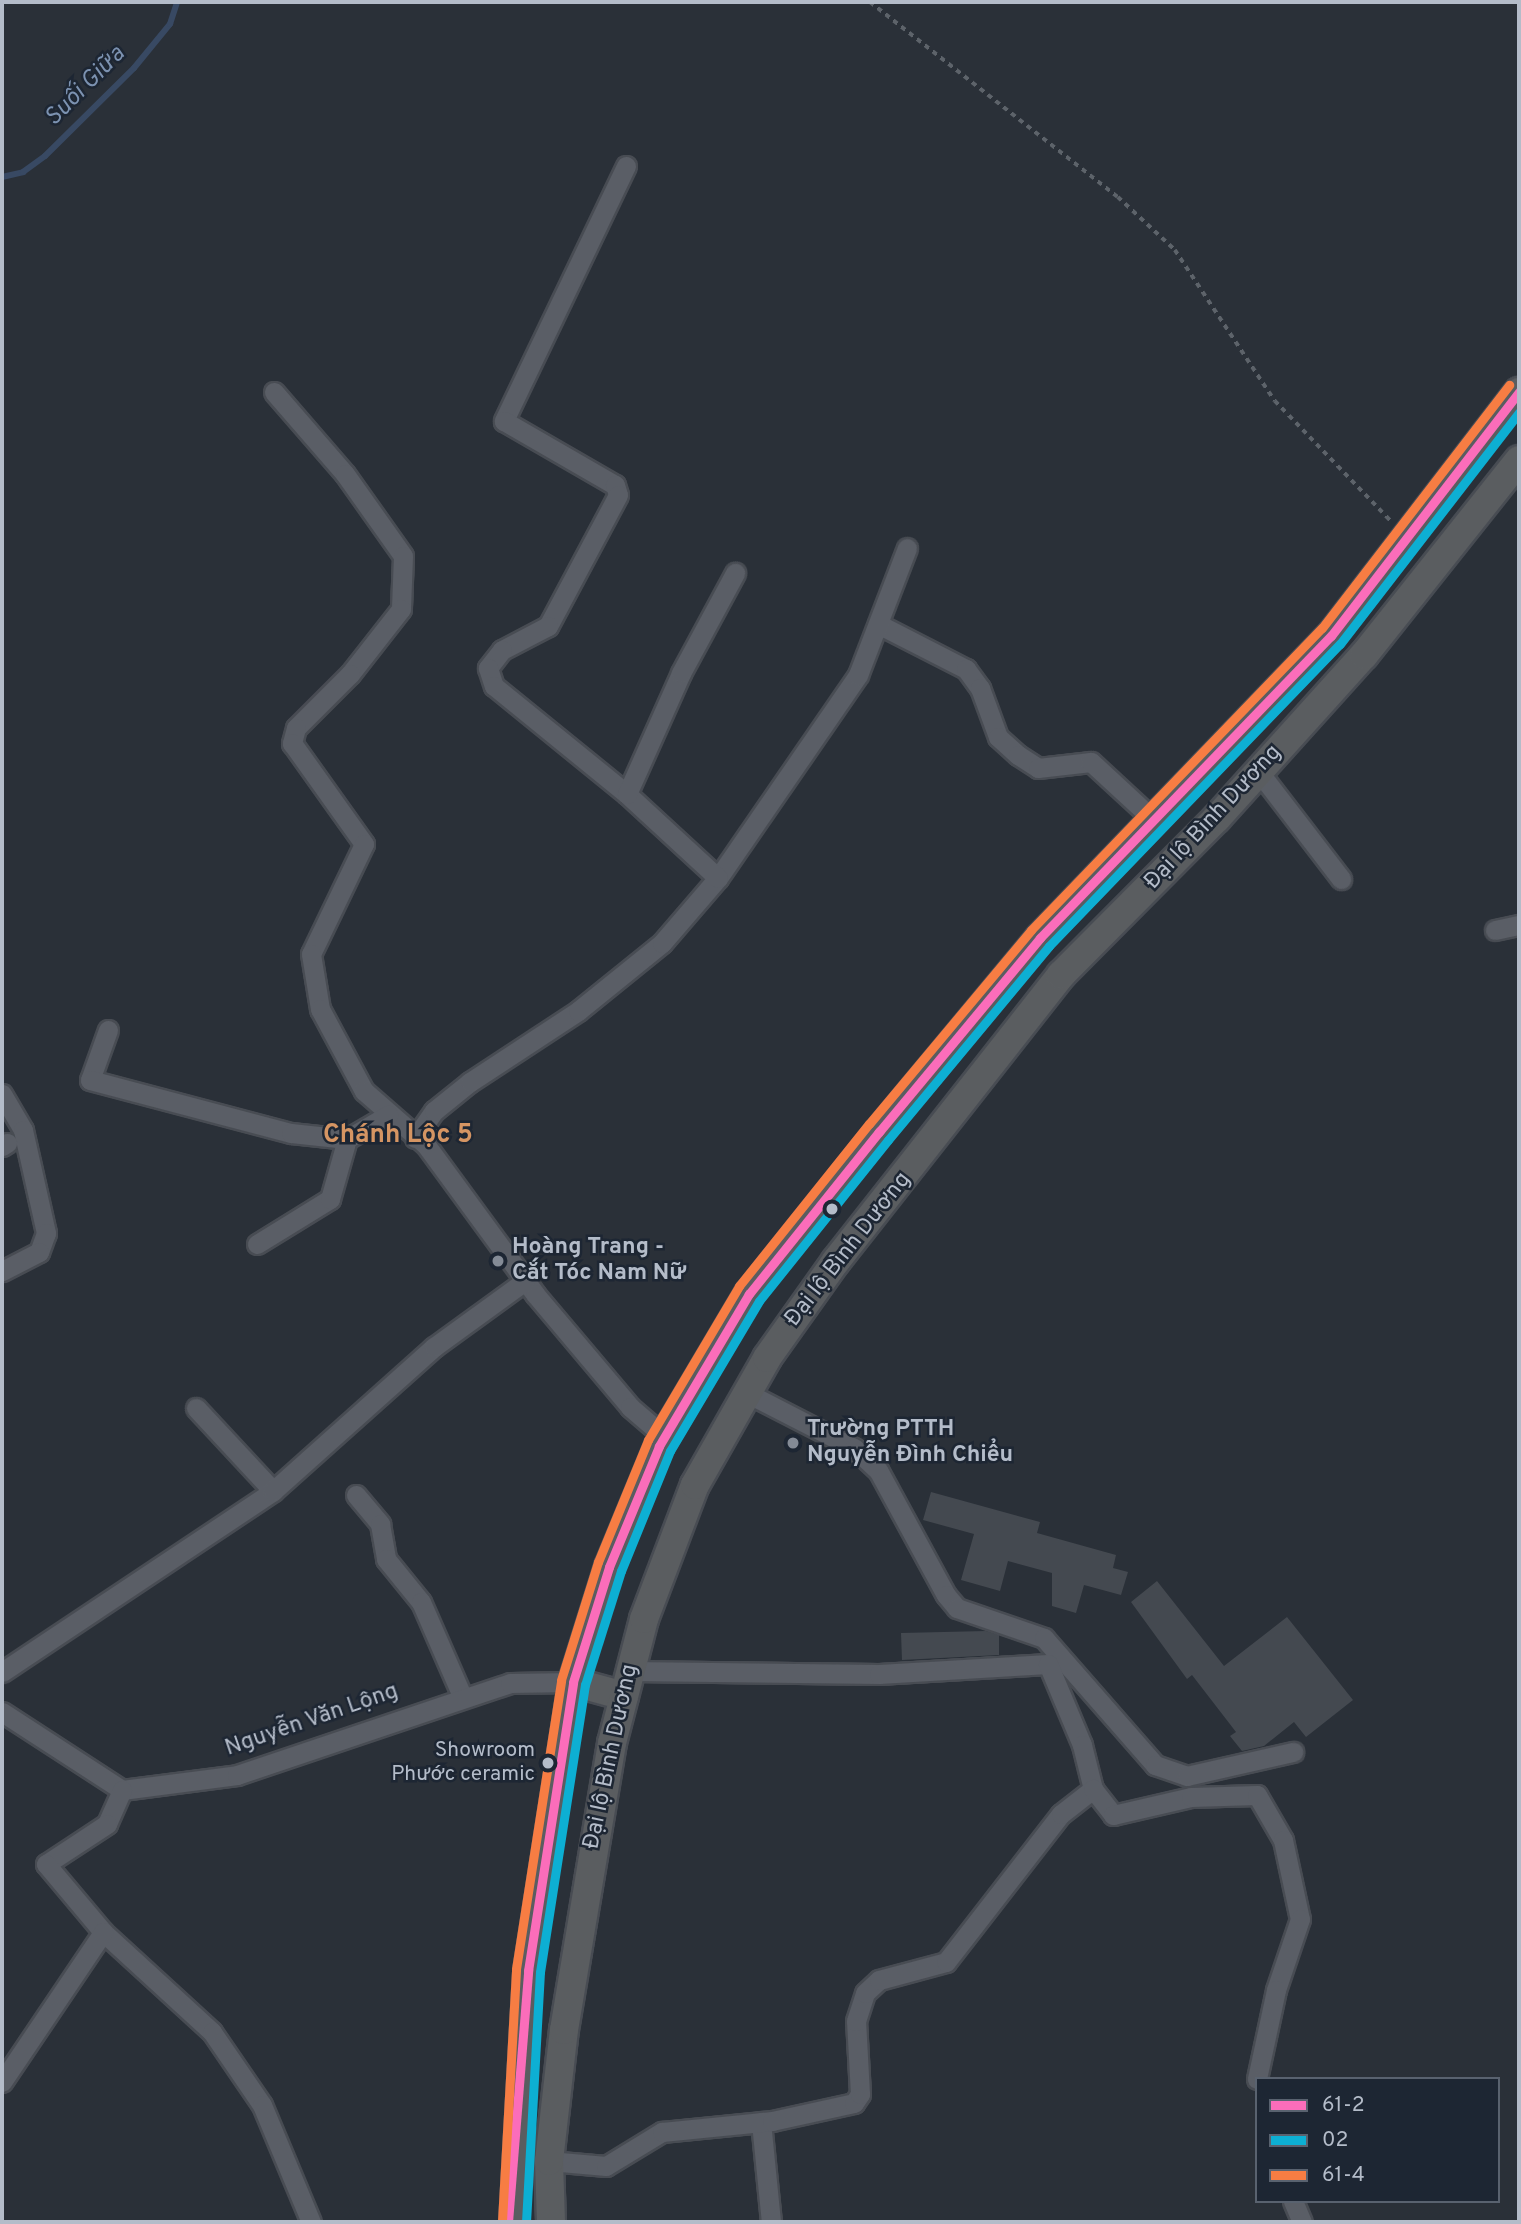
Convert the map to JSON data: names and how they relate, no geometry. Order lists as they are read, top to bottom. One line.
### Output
{"streets":{"highway":["Đại lộ Bình Dương"],"street":["Nguyễn Văn Lộng"]},"crossings":[["Đại lộ Bình Dương","Nguyễn Văn Lộng"]],"districts":["Chánh Lộc 5"],"water":["Suối Giữa"],"places":["Hoàng Trang - Cắt Tóc Nam Nữ","Trường PTTH Nguyễn Đình Chiểu","Showroom Phước ceramic"],"lines":["transit line 61-4","transit line 61-2","transit line 02"],"legend":["61-2","02","61-4"]}
